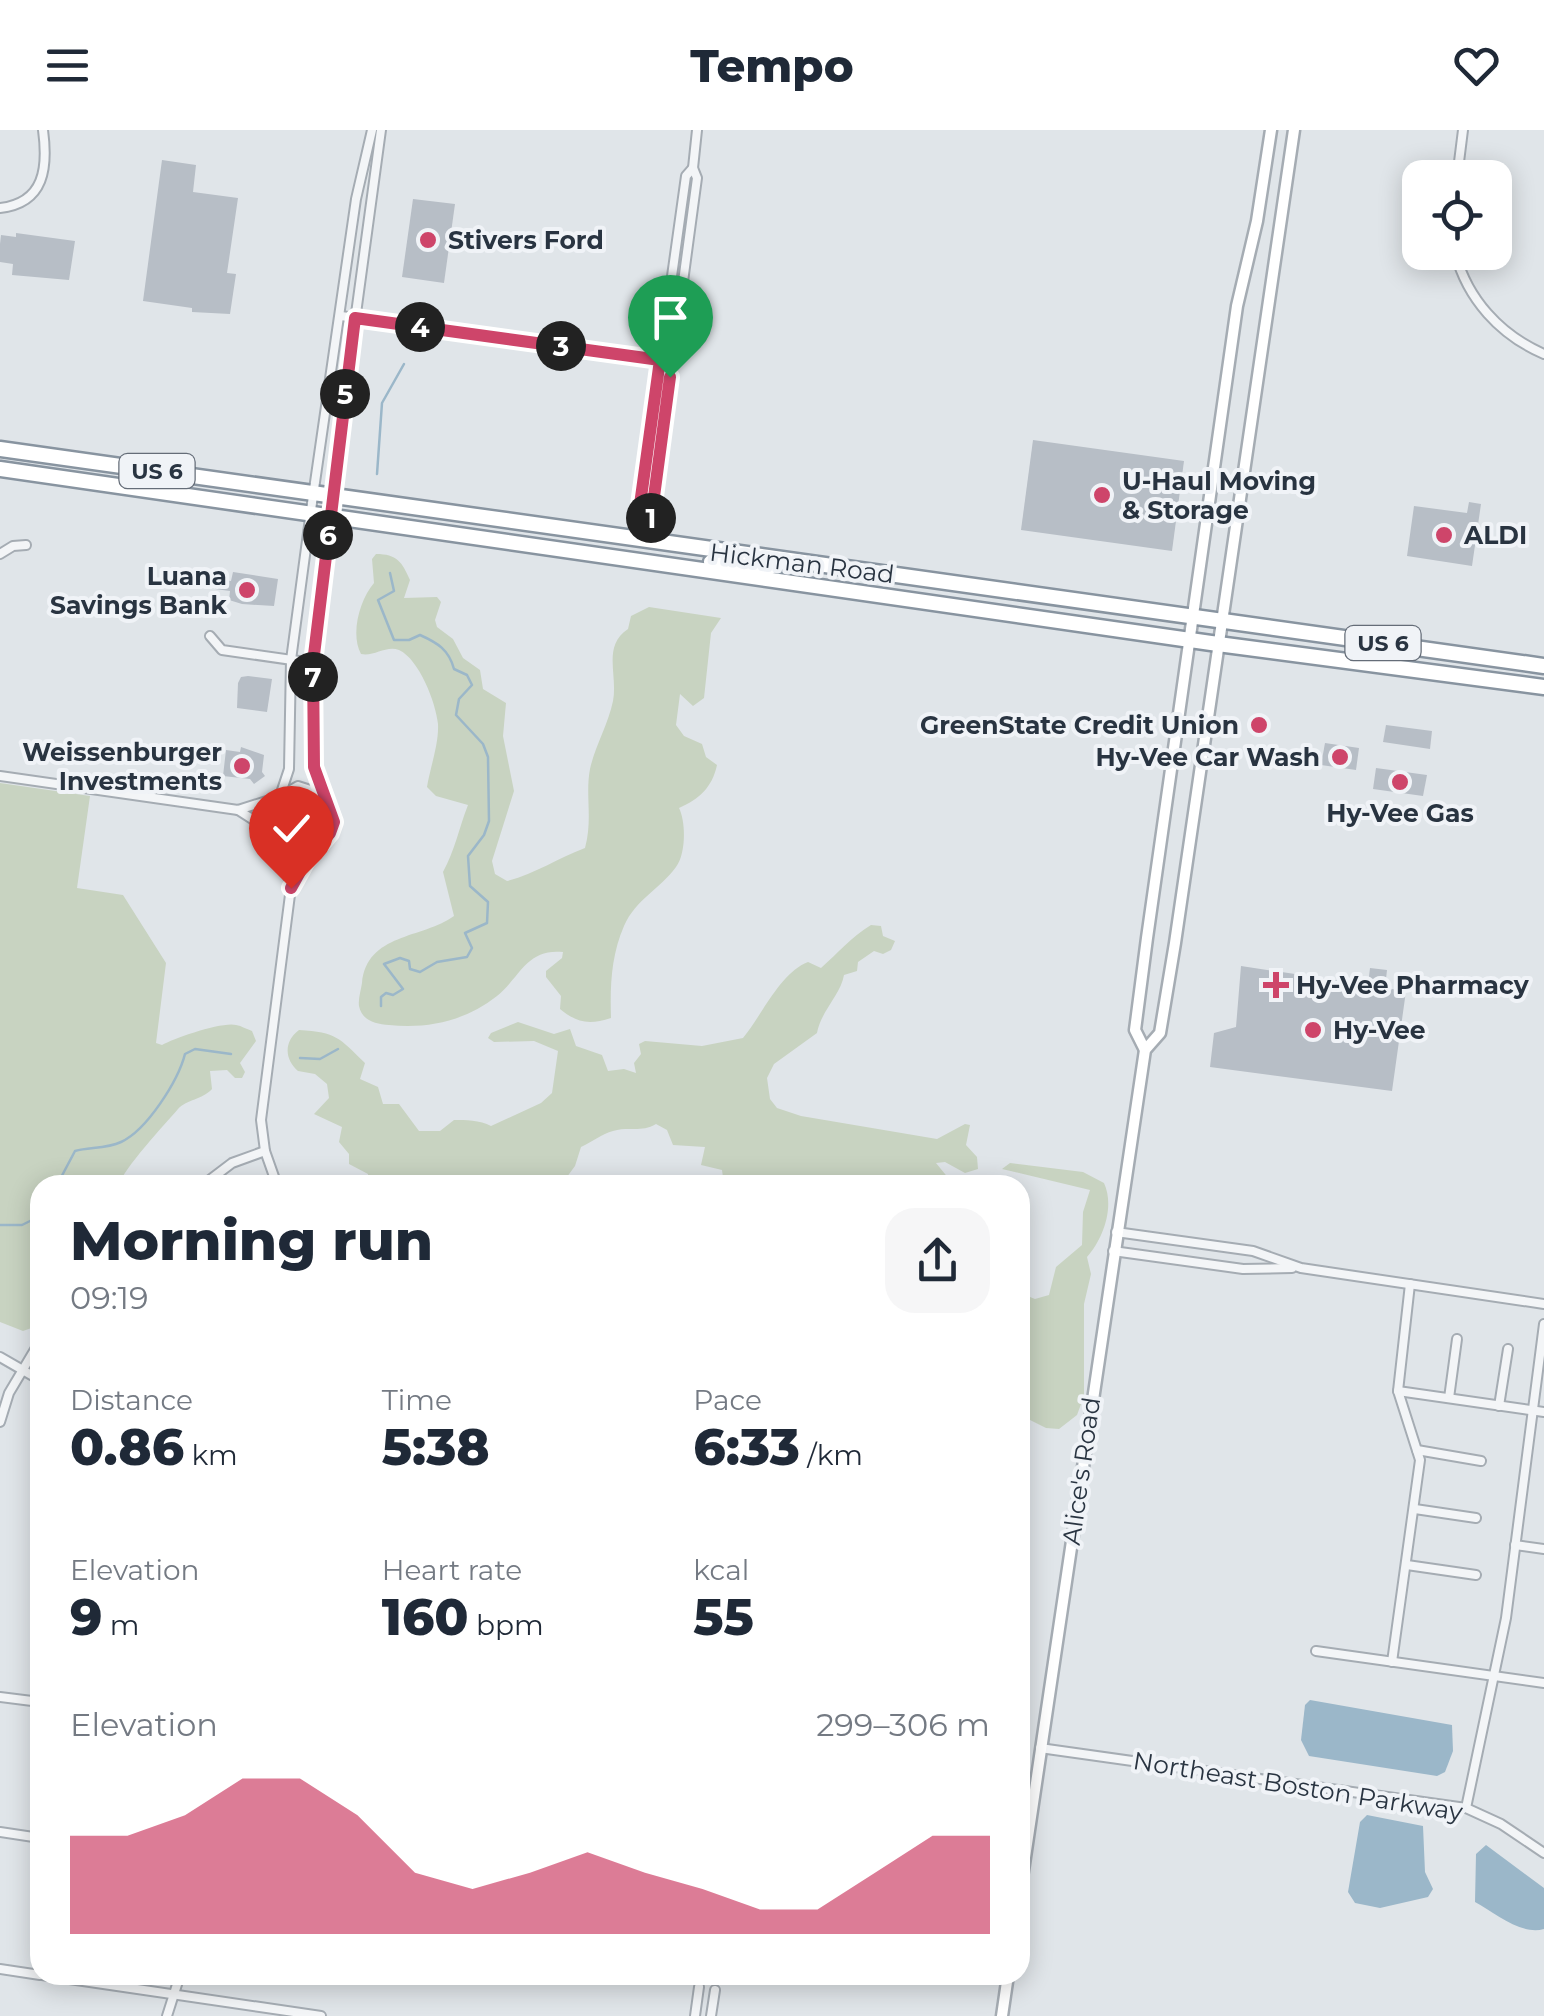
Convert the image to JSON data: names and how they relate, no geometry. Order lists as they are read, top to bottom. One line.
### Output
{"streets":{"highway":["US 6","Hickman Road"],"main road":["Alice's Road"],"street":["Northeast Boston Parkway"]},"crossings":[["Hickman Road","Alice's Road"],["Alice's Road","Northeast Boston Parkway"]],"places":{"other":["Stivers Ford","U-Haul Moving & Storage","ALDI","Luana Savings Bank","GreenState Credit Union","Hy-Vee Car Wash","Weissenburger Investments","Hy-Vee Gas","Hy-Vee"],"health":["Hy-Vee Pharmacy"]},"page":{"header":"Tempo","pins":["4","3","5","1","6","7"],"heading":["Morning run","09:19"],"stats":[["Distance","0.86 km"],["Time","5:38"],["Pace","6:33 /km"],["Elevation","9 m"],["Heart rate","160 bpm"],["kcal","55"]],"chart":["Elevation","299–306 m"]}}
